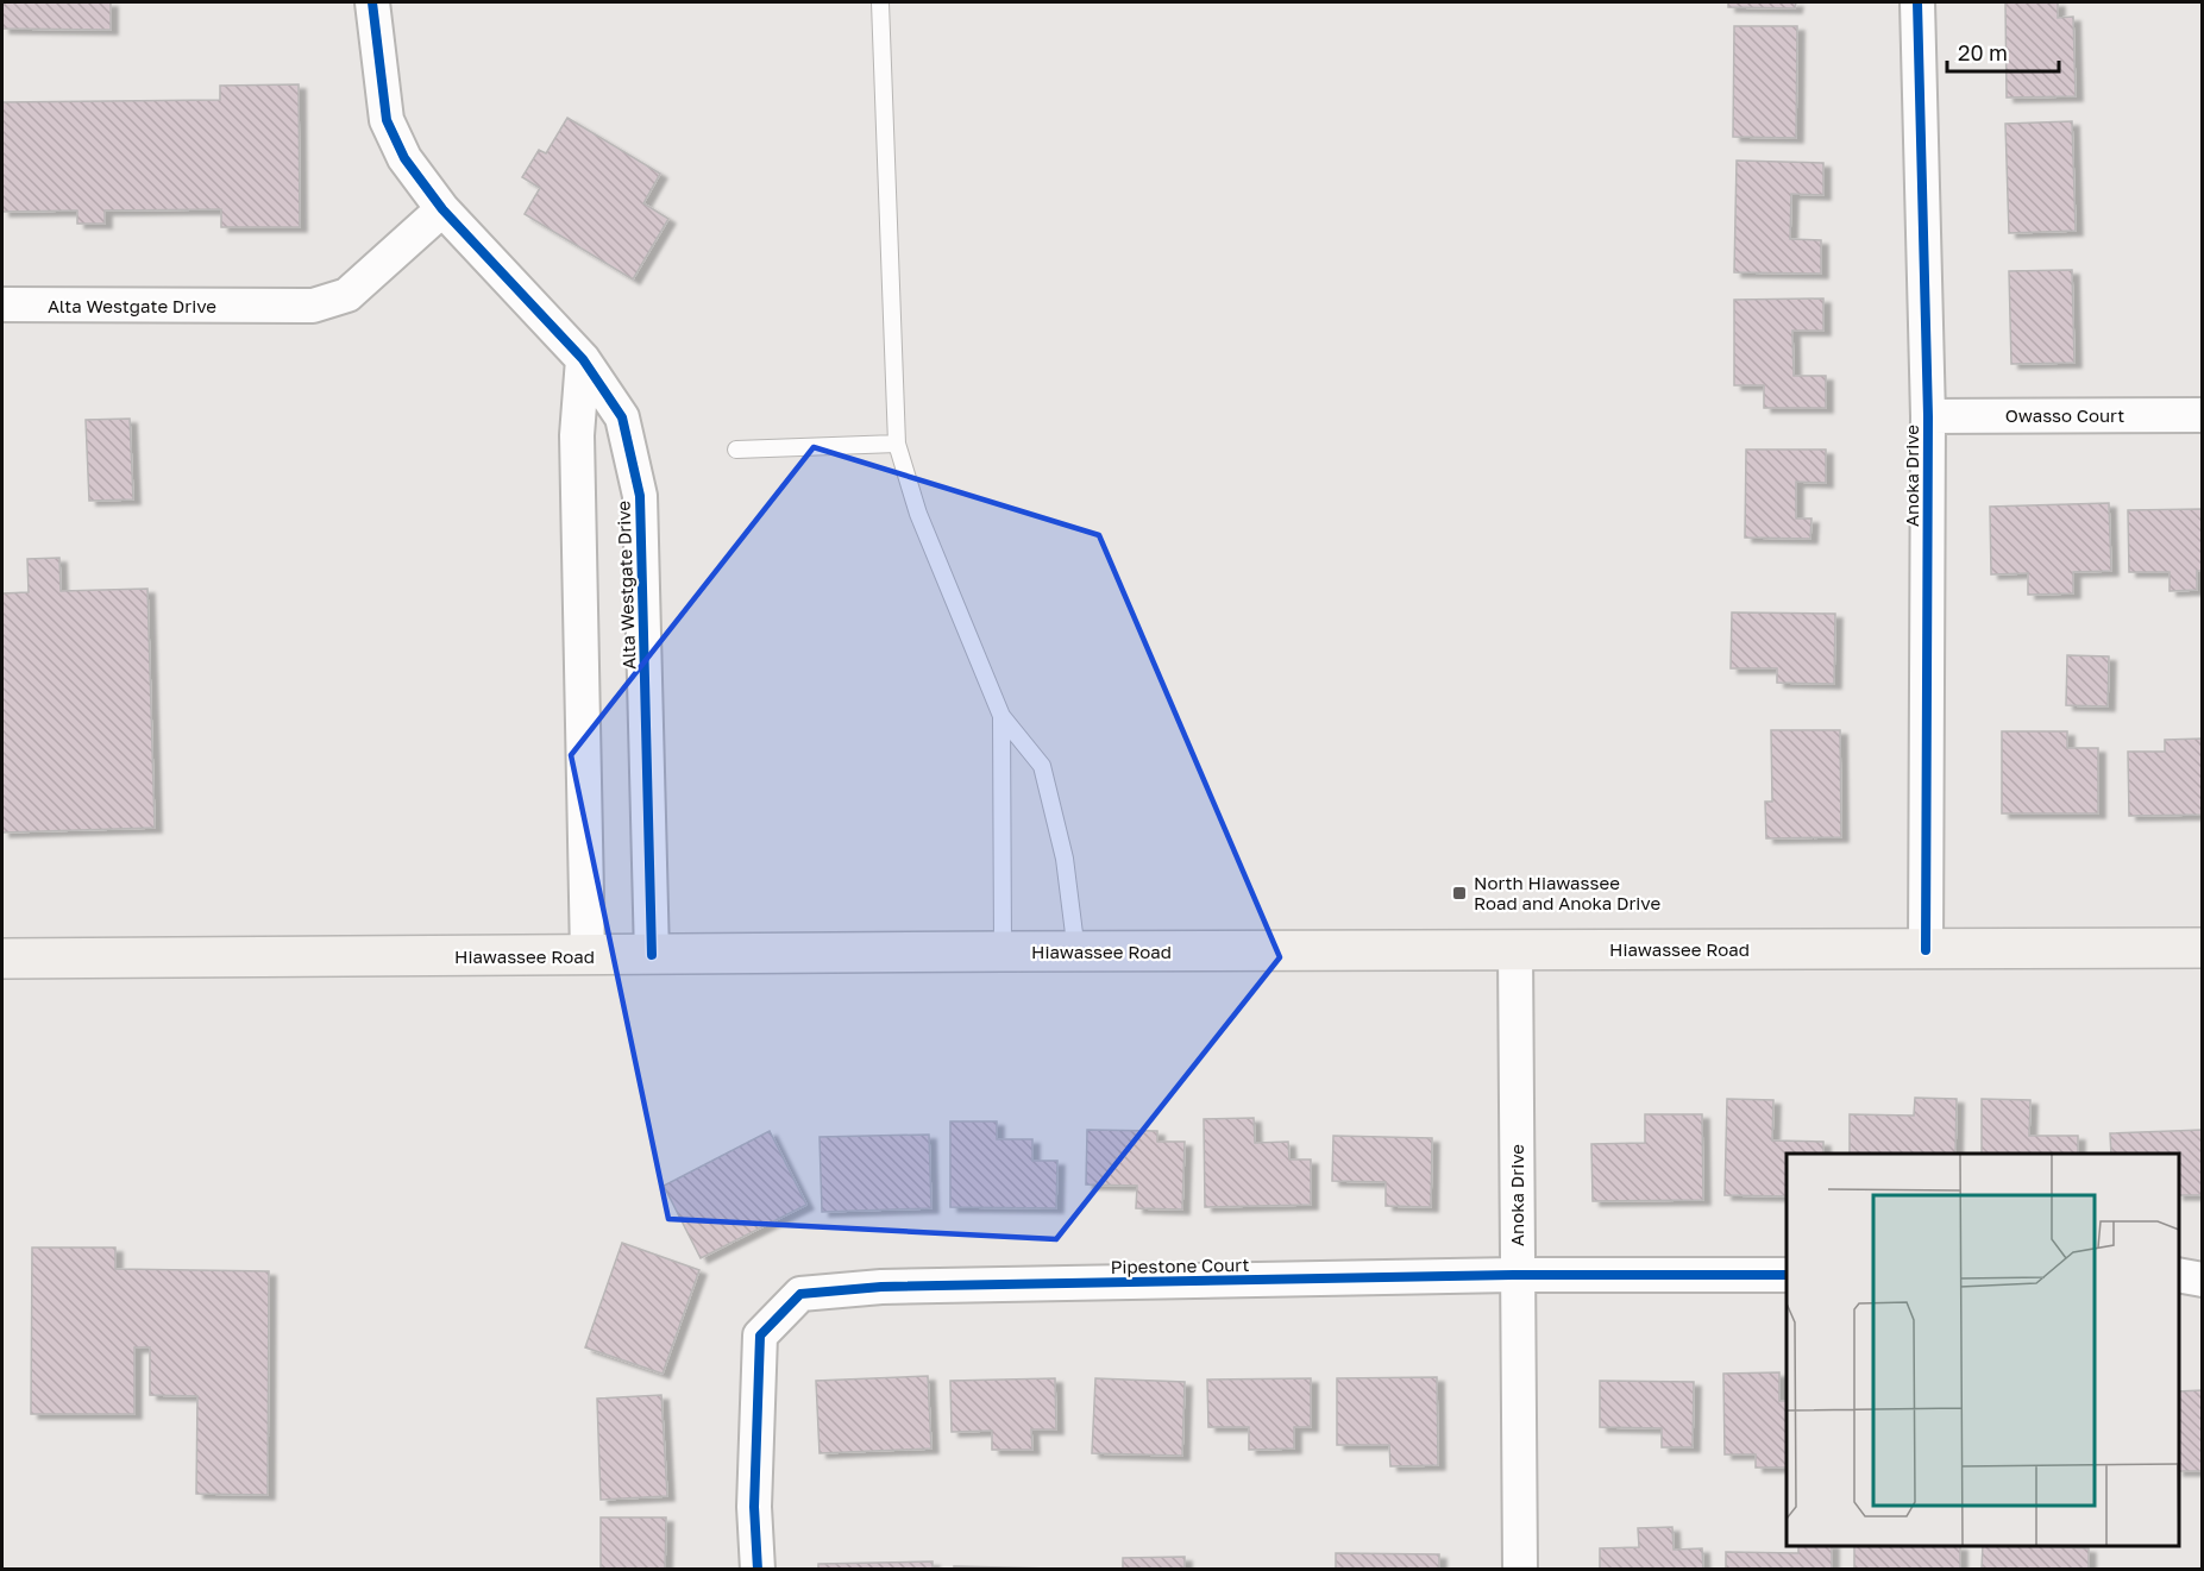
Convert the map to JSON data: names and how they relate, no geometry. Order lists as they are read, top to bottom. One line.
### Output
{"streets":{"main road":["Hiawassee Road"],"street":["Alta Westgate Drive","Owasso Court","Anoka Drive","Pipestone Court"]},"crossings":[["Alta Westgate Drive","Hiawassee Road"],["Owasso Court","Anoka Drive"],["Anoka Drive","Hiawassee Road"],["Anoka Drive","Pipestone Court"]],"places":{"transit":["North Hiawassee Road and Anoka Drive"]},"scale_bar":"20 m"}
